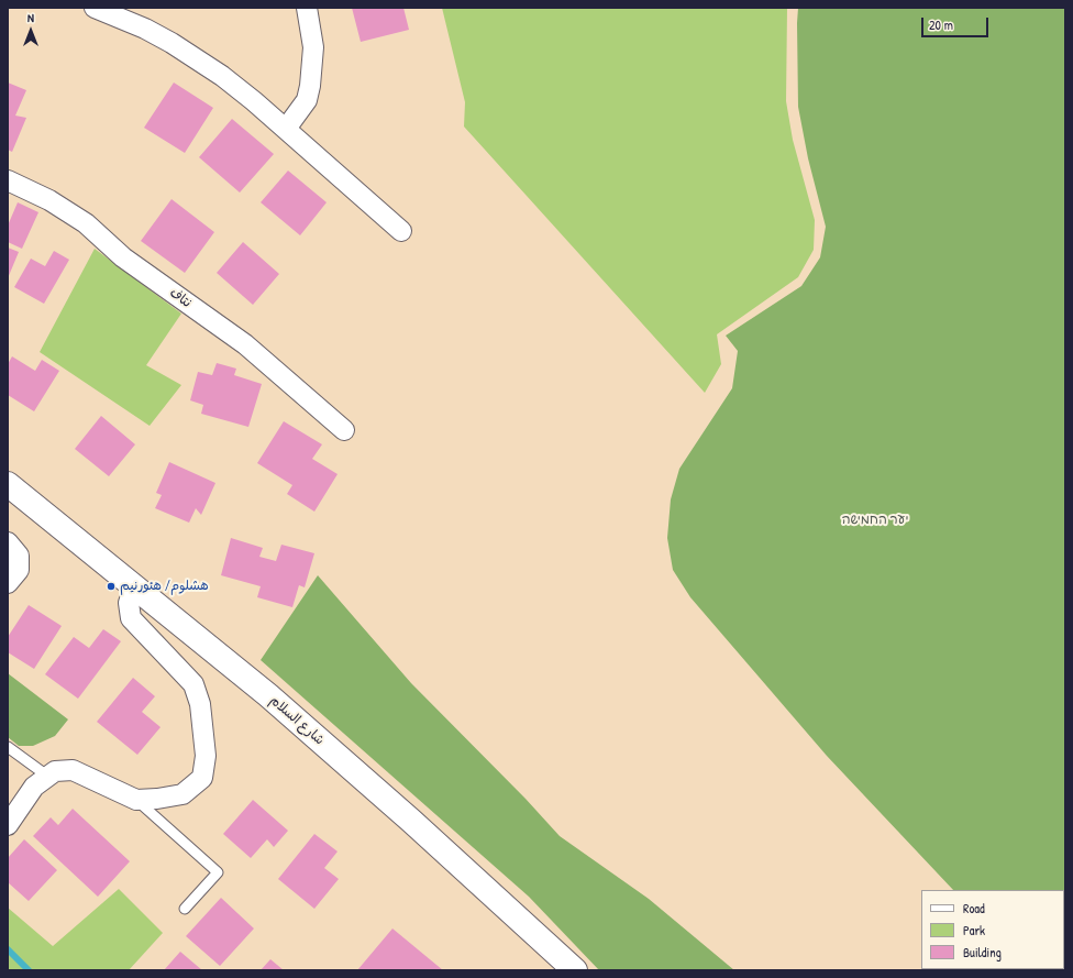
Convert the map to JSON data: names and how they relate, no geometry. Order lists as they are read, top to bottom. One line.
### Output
{"streets":{"main road":["شارع السلام"],"street":["نتاف"]},"parks":["יער החמישה"],"places":["هشلوم/ هئورنيم"],"legend":["Road","Park","Building"],"scale_bar":"20 m","north":"top"}
